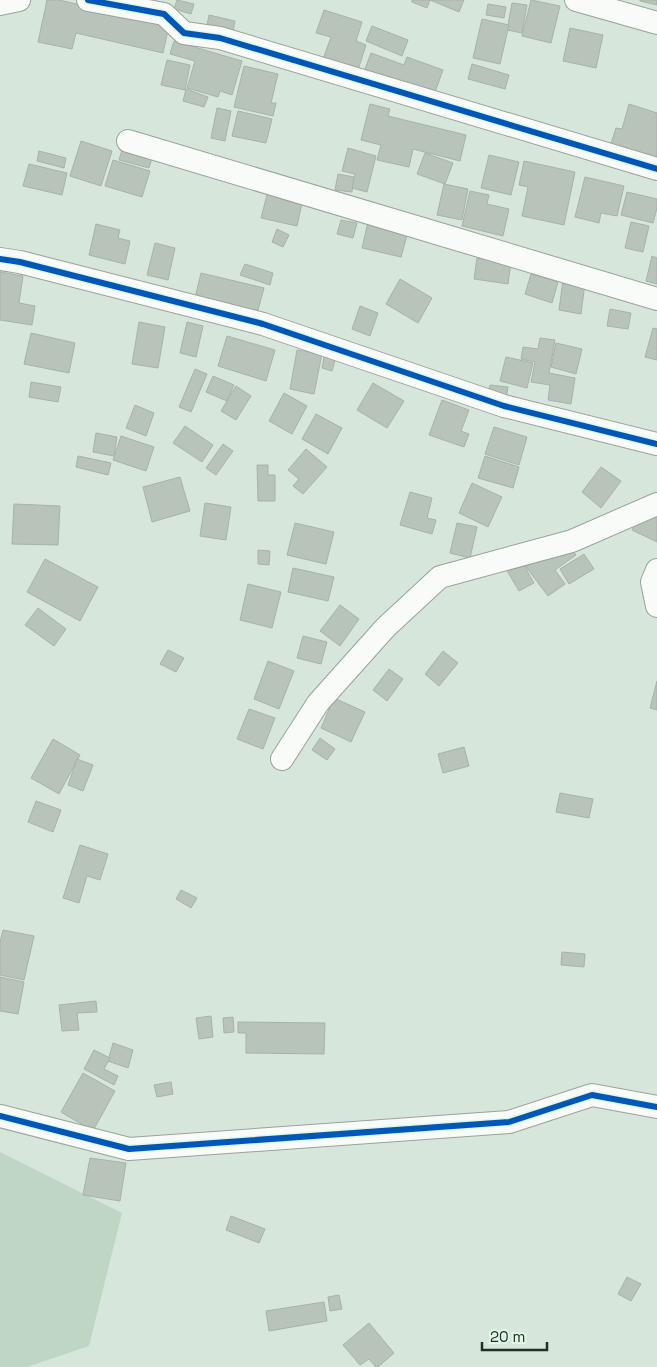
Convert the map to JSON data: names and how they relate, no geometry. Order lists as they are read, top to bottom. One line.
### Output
{"scale_bar":"20 m"}
